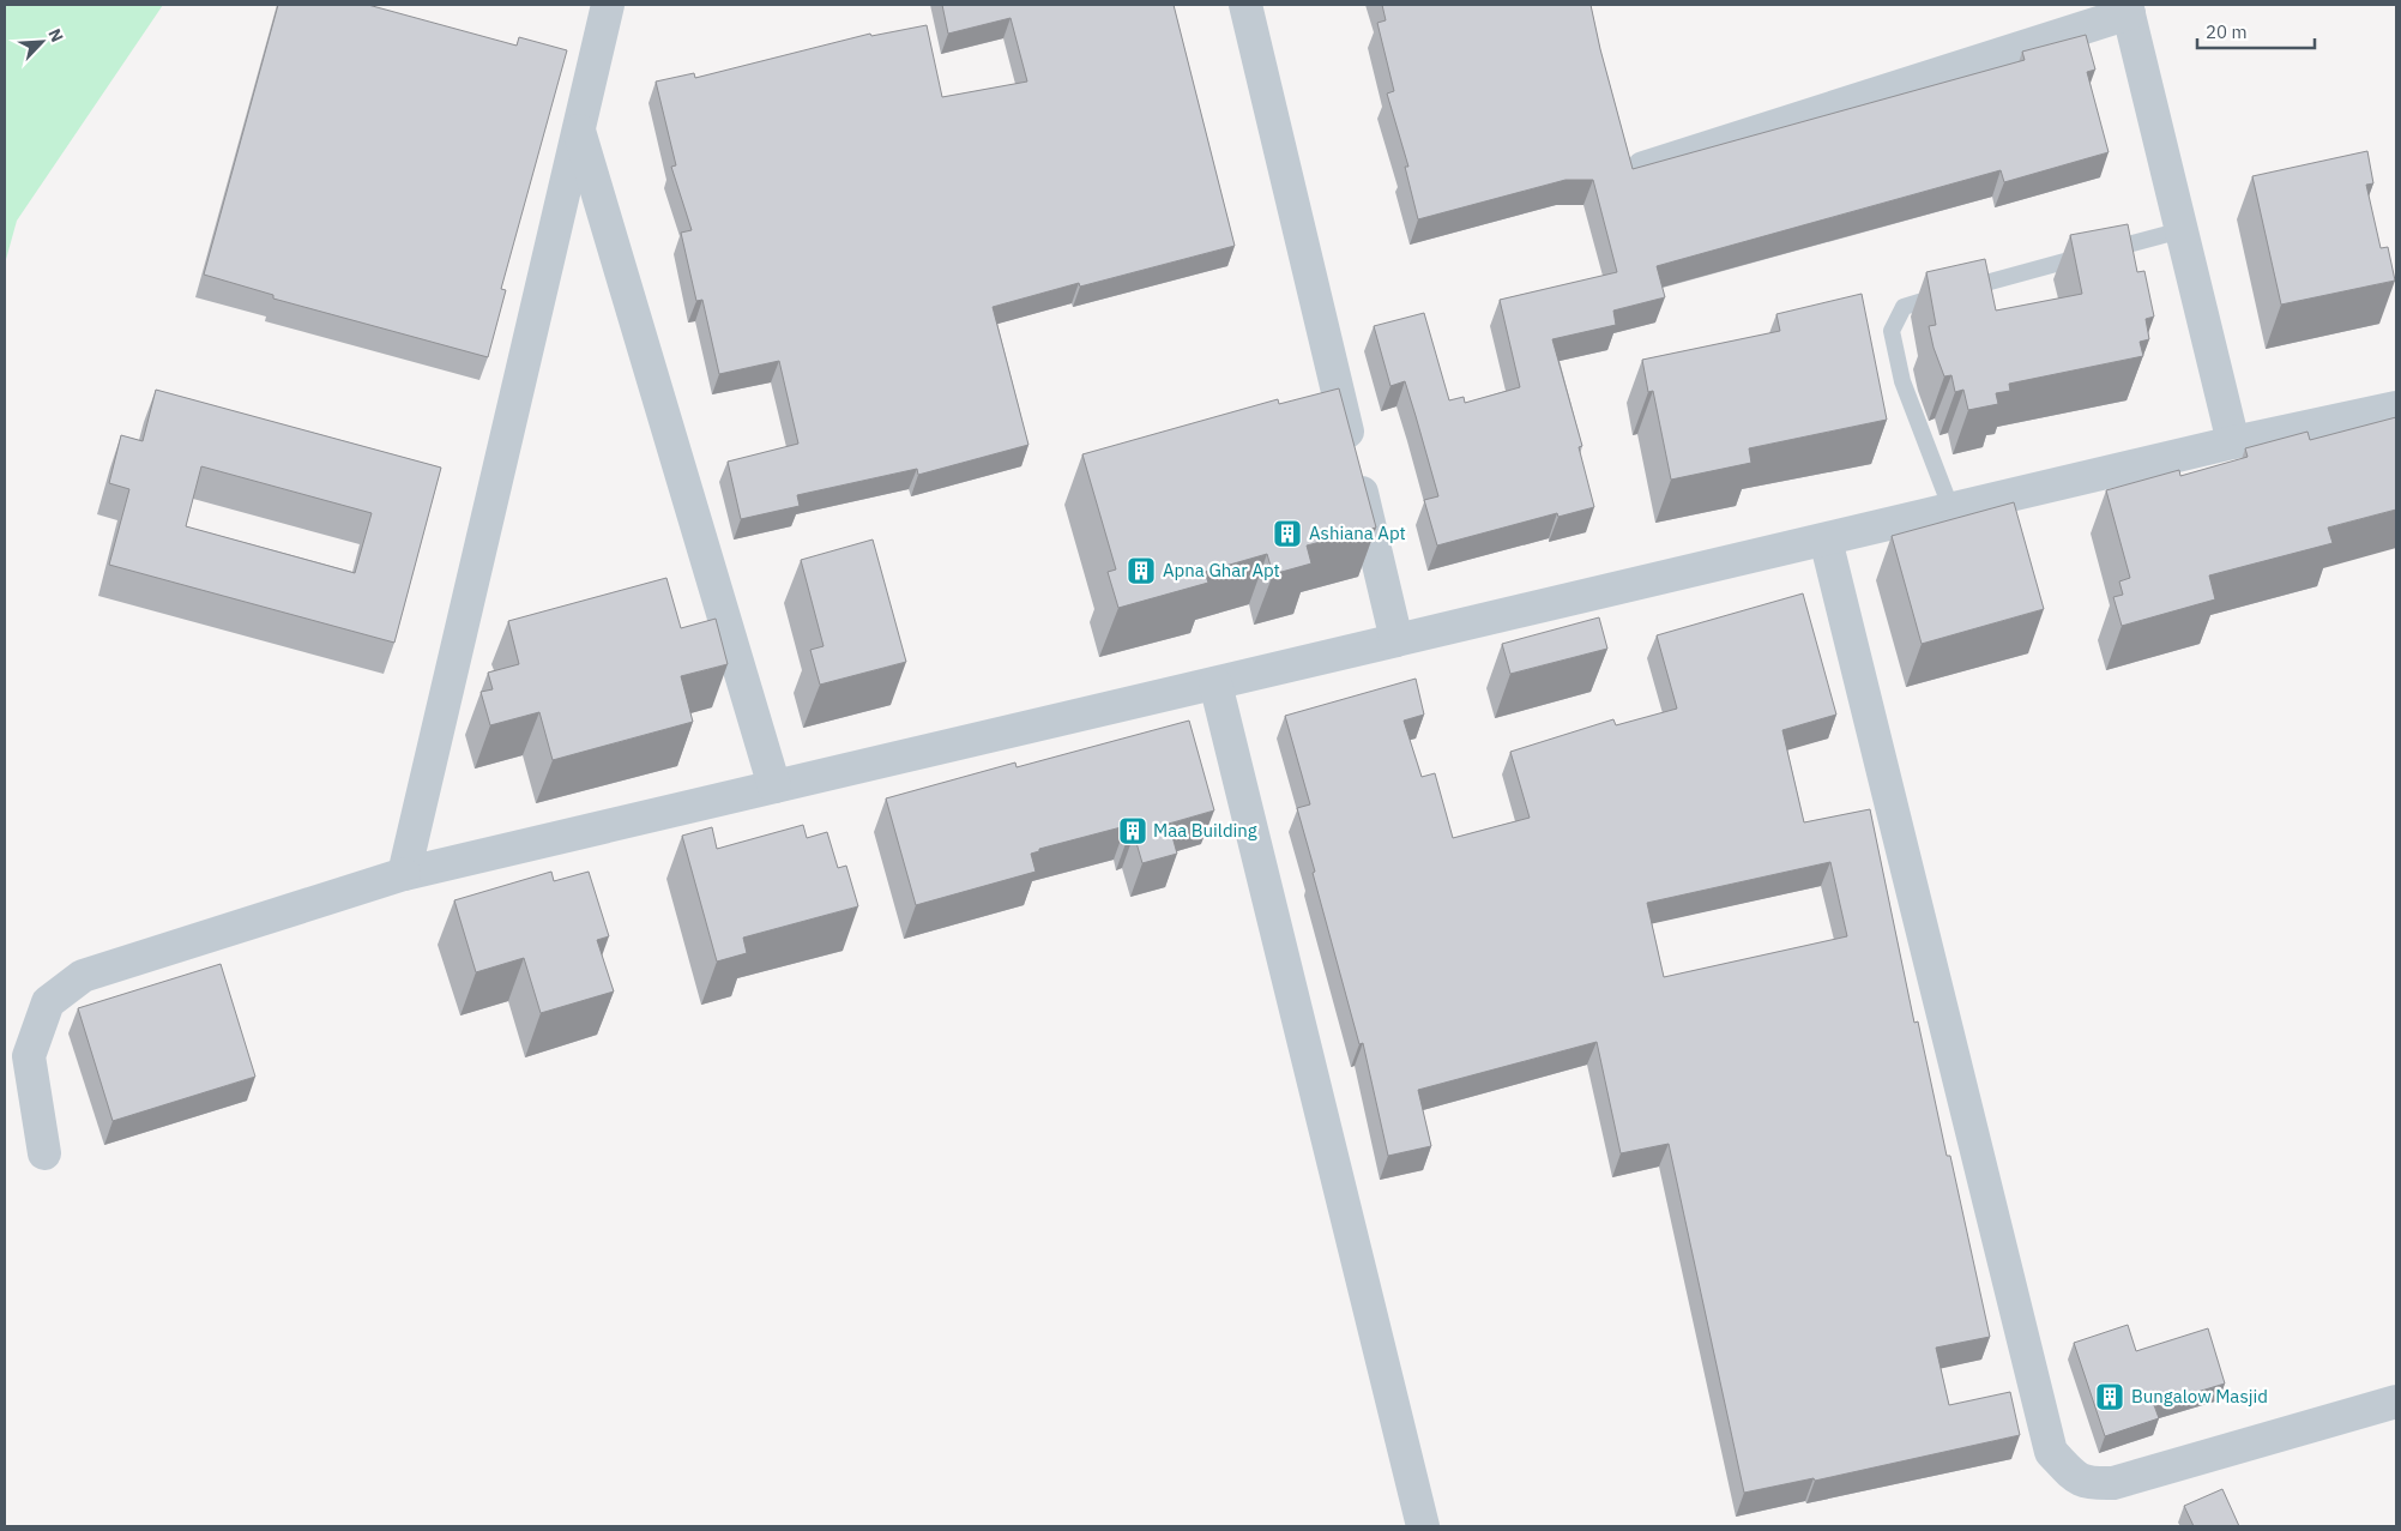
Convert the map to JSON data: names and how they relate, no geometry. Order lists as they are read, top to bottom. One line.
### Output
{"places":{"building":["Ashiana Apt","Apna Ghar Apt","Maa Building","Bungalow Masjid"]},"scale_bar":"20 m","north":"top right"}
